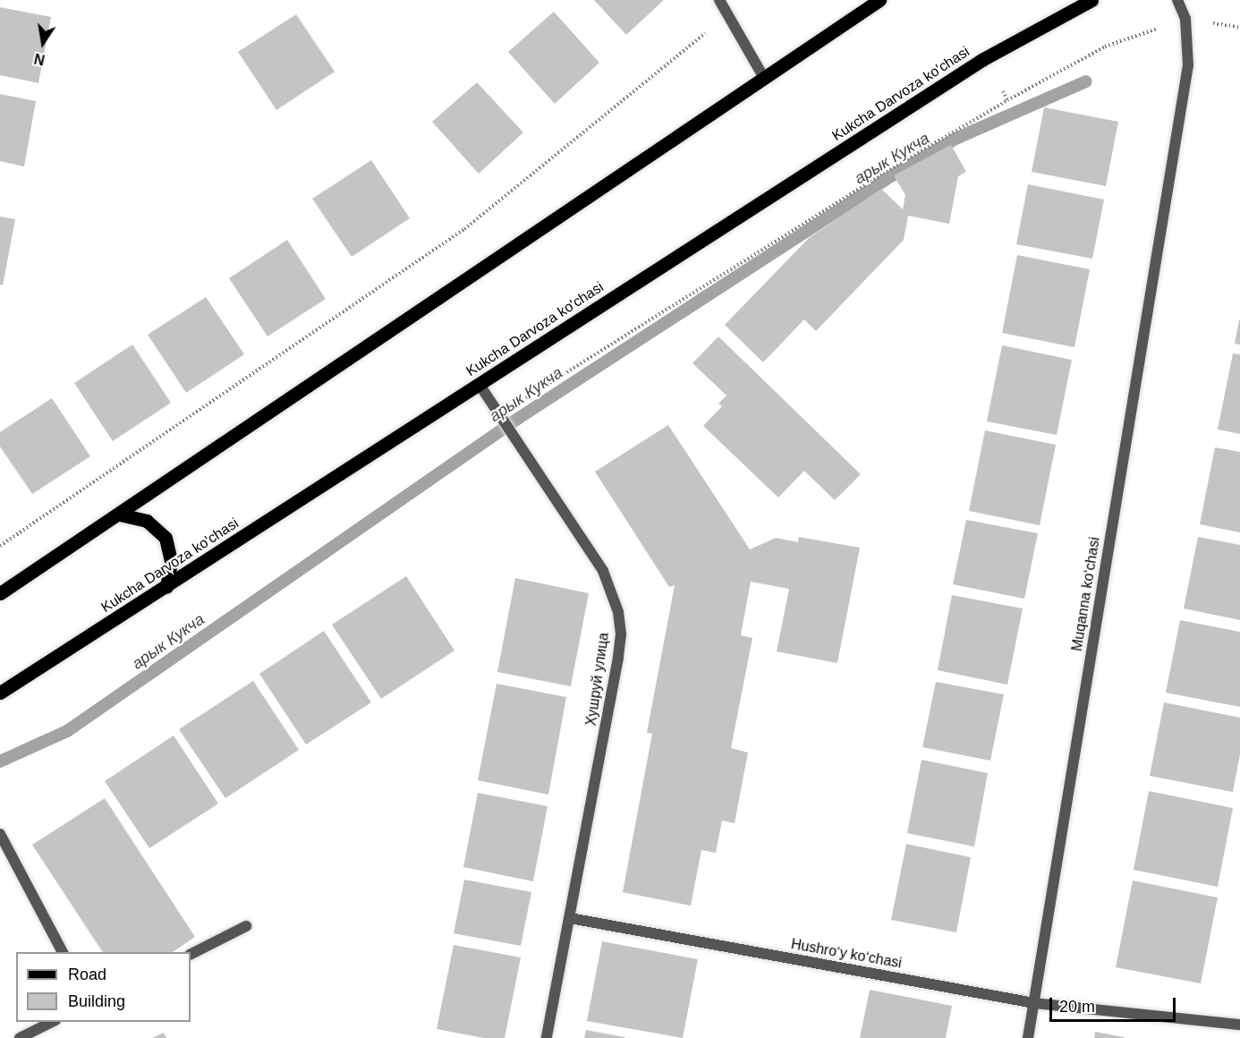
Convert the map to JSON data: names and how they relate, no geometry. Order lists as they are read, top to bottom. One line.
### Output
{"streets":{"main road":["Kukcha Darvoza ko'chasi"],"street":["Muqanna koʻchasi","Хушруй улица","Hushroʻy koʻchasi"]},"crossings":[["Kukcha Darvoza ko'chasi","Хушруй улица"],["Muqanna koʻchasi","Hushroʻy koʻchasi"],["Хушруй улица","Hushroʻy koʻchasi"]],"water":["арык Кукча"],"legend":["Road","Building"],"scale_bar":"20 m","north":"bottom"}
